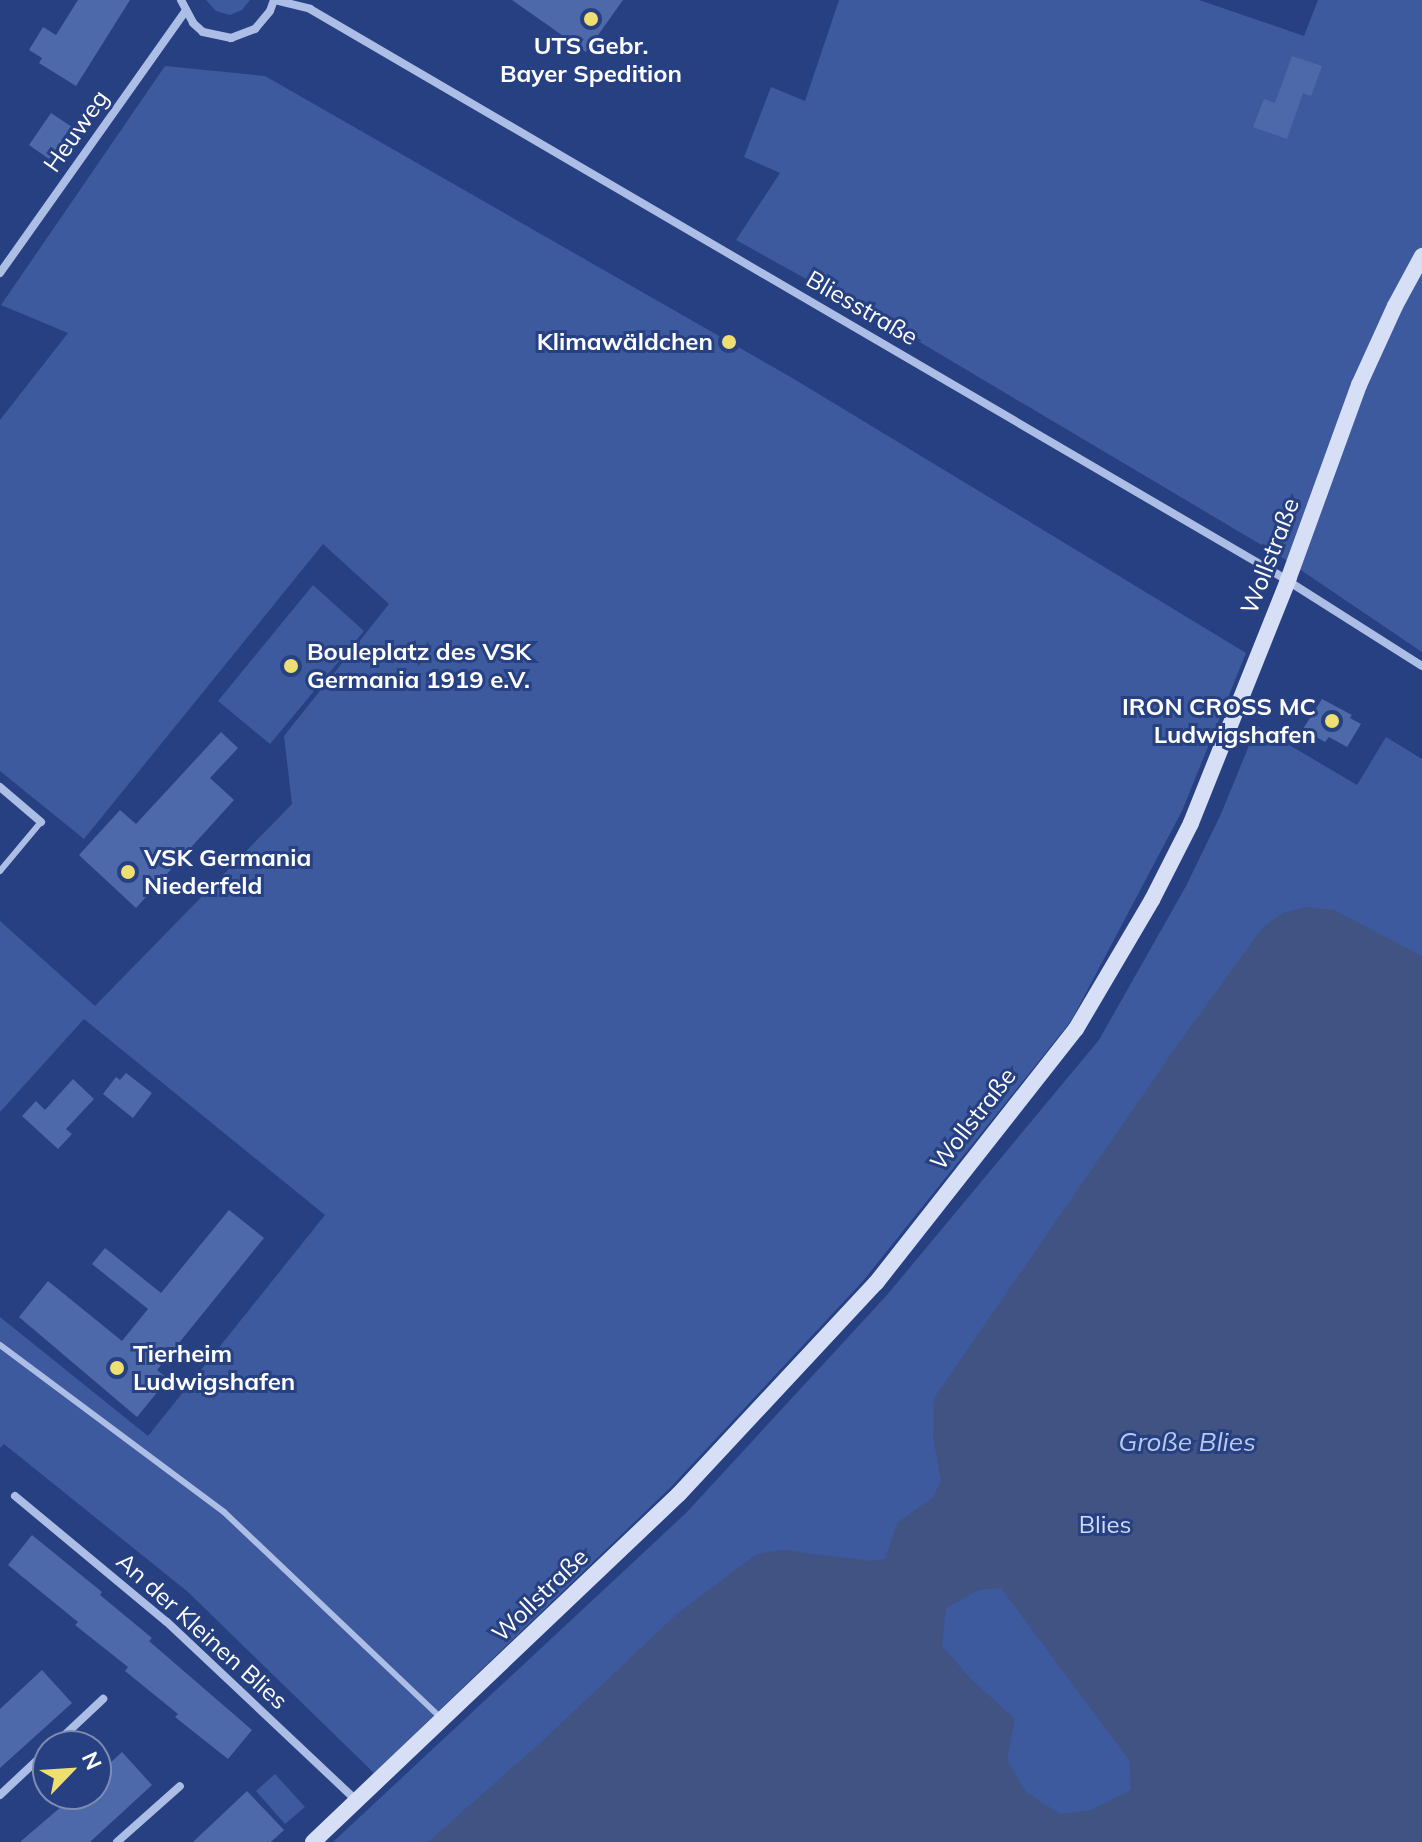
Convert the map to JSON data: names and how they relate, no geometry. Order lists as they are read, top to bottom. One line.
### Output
{"streets":{"street":["Heuweg","Bliesstraße","Wollstraße","An der Kleinen Blies"]},"crossings":[["Bliesstraße","Wollstraße"],["Wollstraße","An der Kleinen Blies"]],"water":["Große Blies"],"parks":["Blies"],"places":["UTS Gebr. Bayer Spedition","Klimawäldchen","Bouleplatz des VSK Germania 1919 e.V.","IRON CROSS MC Ludwigshafen","VSK Germania Niederfeld","Tierheim Ludwigshafen"],"north":"top right"}
